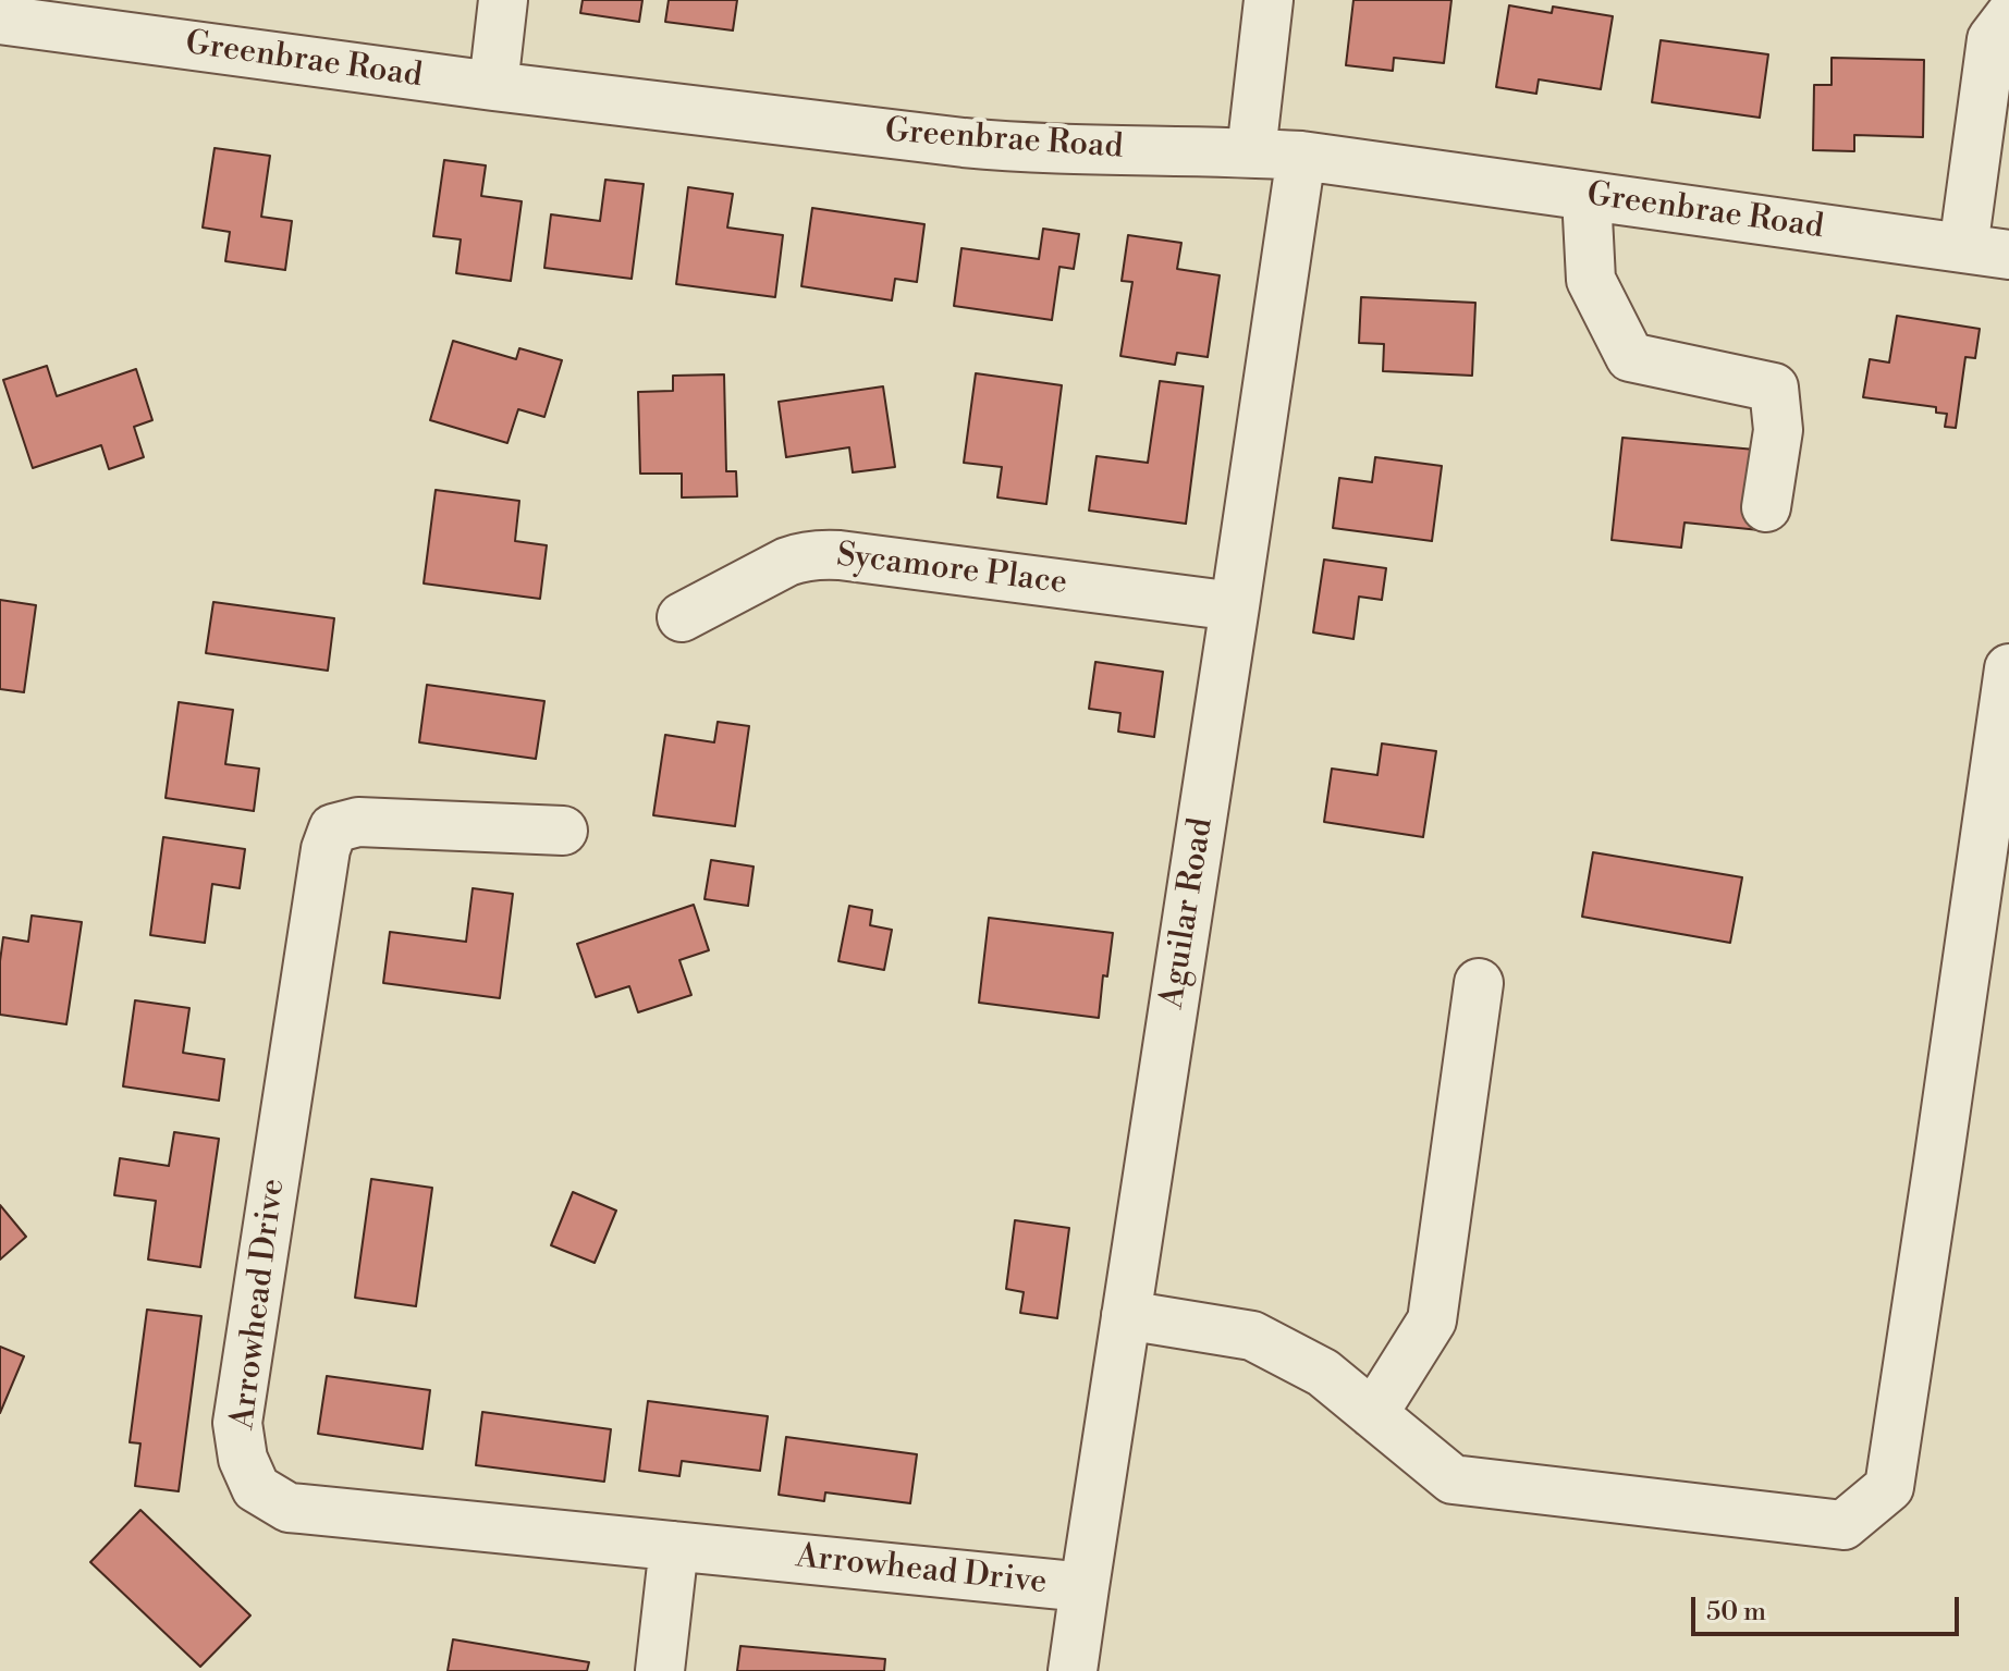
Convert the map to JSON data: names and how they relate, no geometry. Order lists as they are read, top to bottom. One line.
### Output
{"streets":{"street":["Greenbrae Road","Sycamore Place","Aguilar Road","Arrowhead Drive"]},"crossings":[["Greenbrae Road","Aguilar Road"],["Sycamore Place","Aguilar Road"],["Aguilar Road","Arrowhead Drive"]],"scale_bar":"50 m"}
